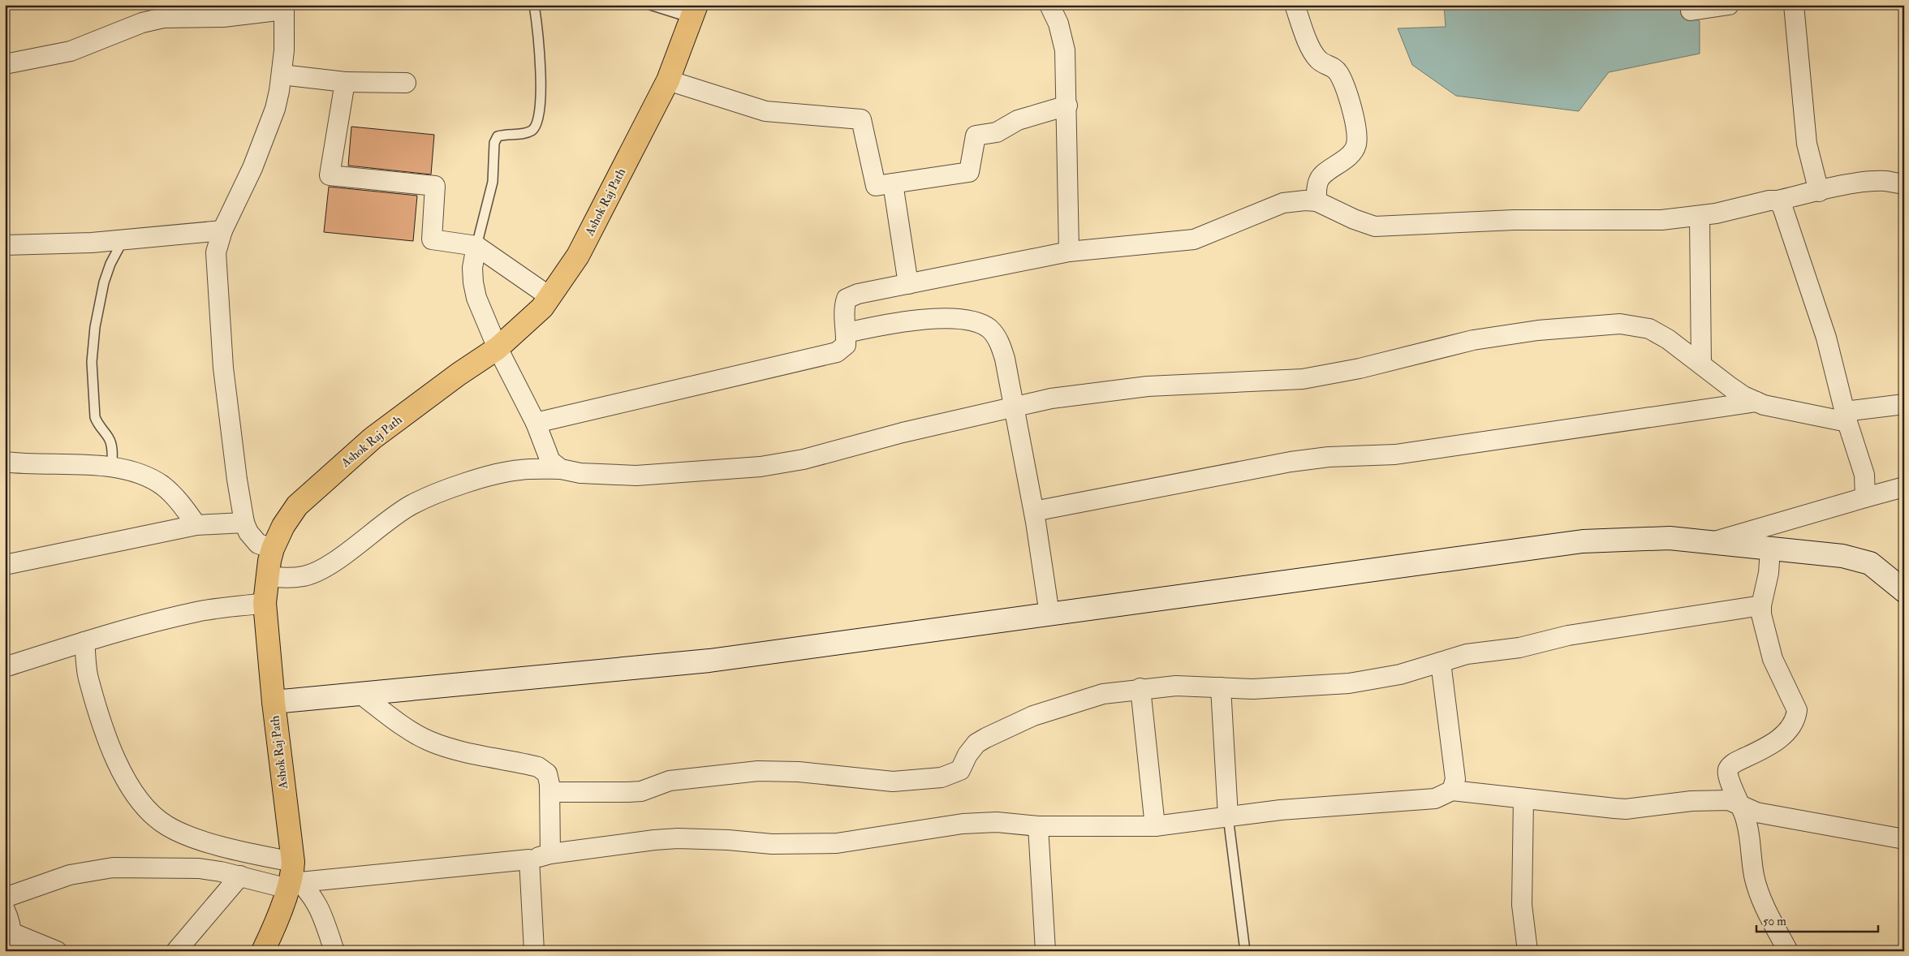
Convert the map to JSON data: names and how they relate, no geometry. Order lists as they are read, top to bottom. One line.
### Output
{"streets":{"main road":["Ashok Raj Path"]},"scale_bar":"50 m"}
